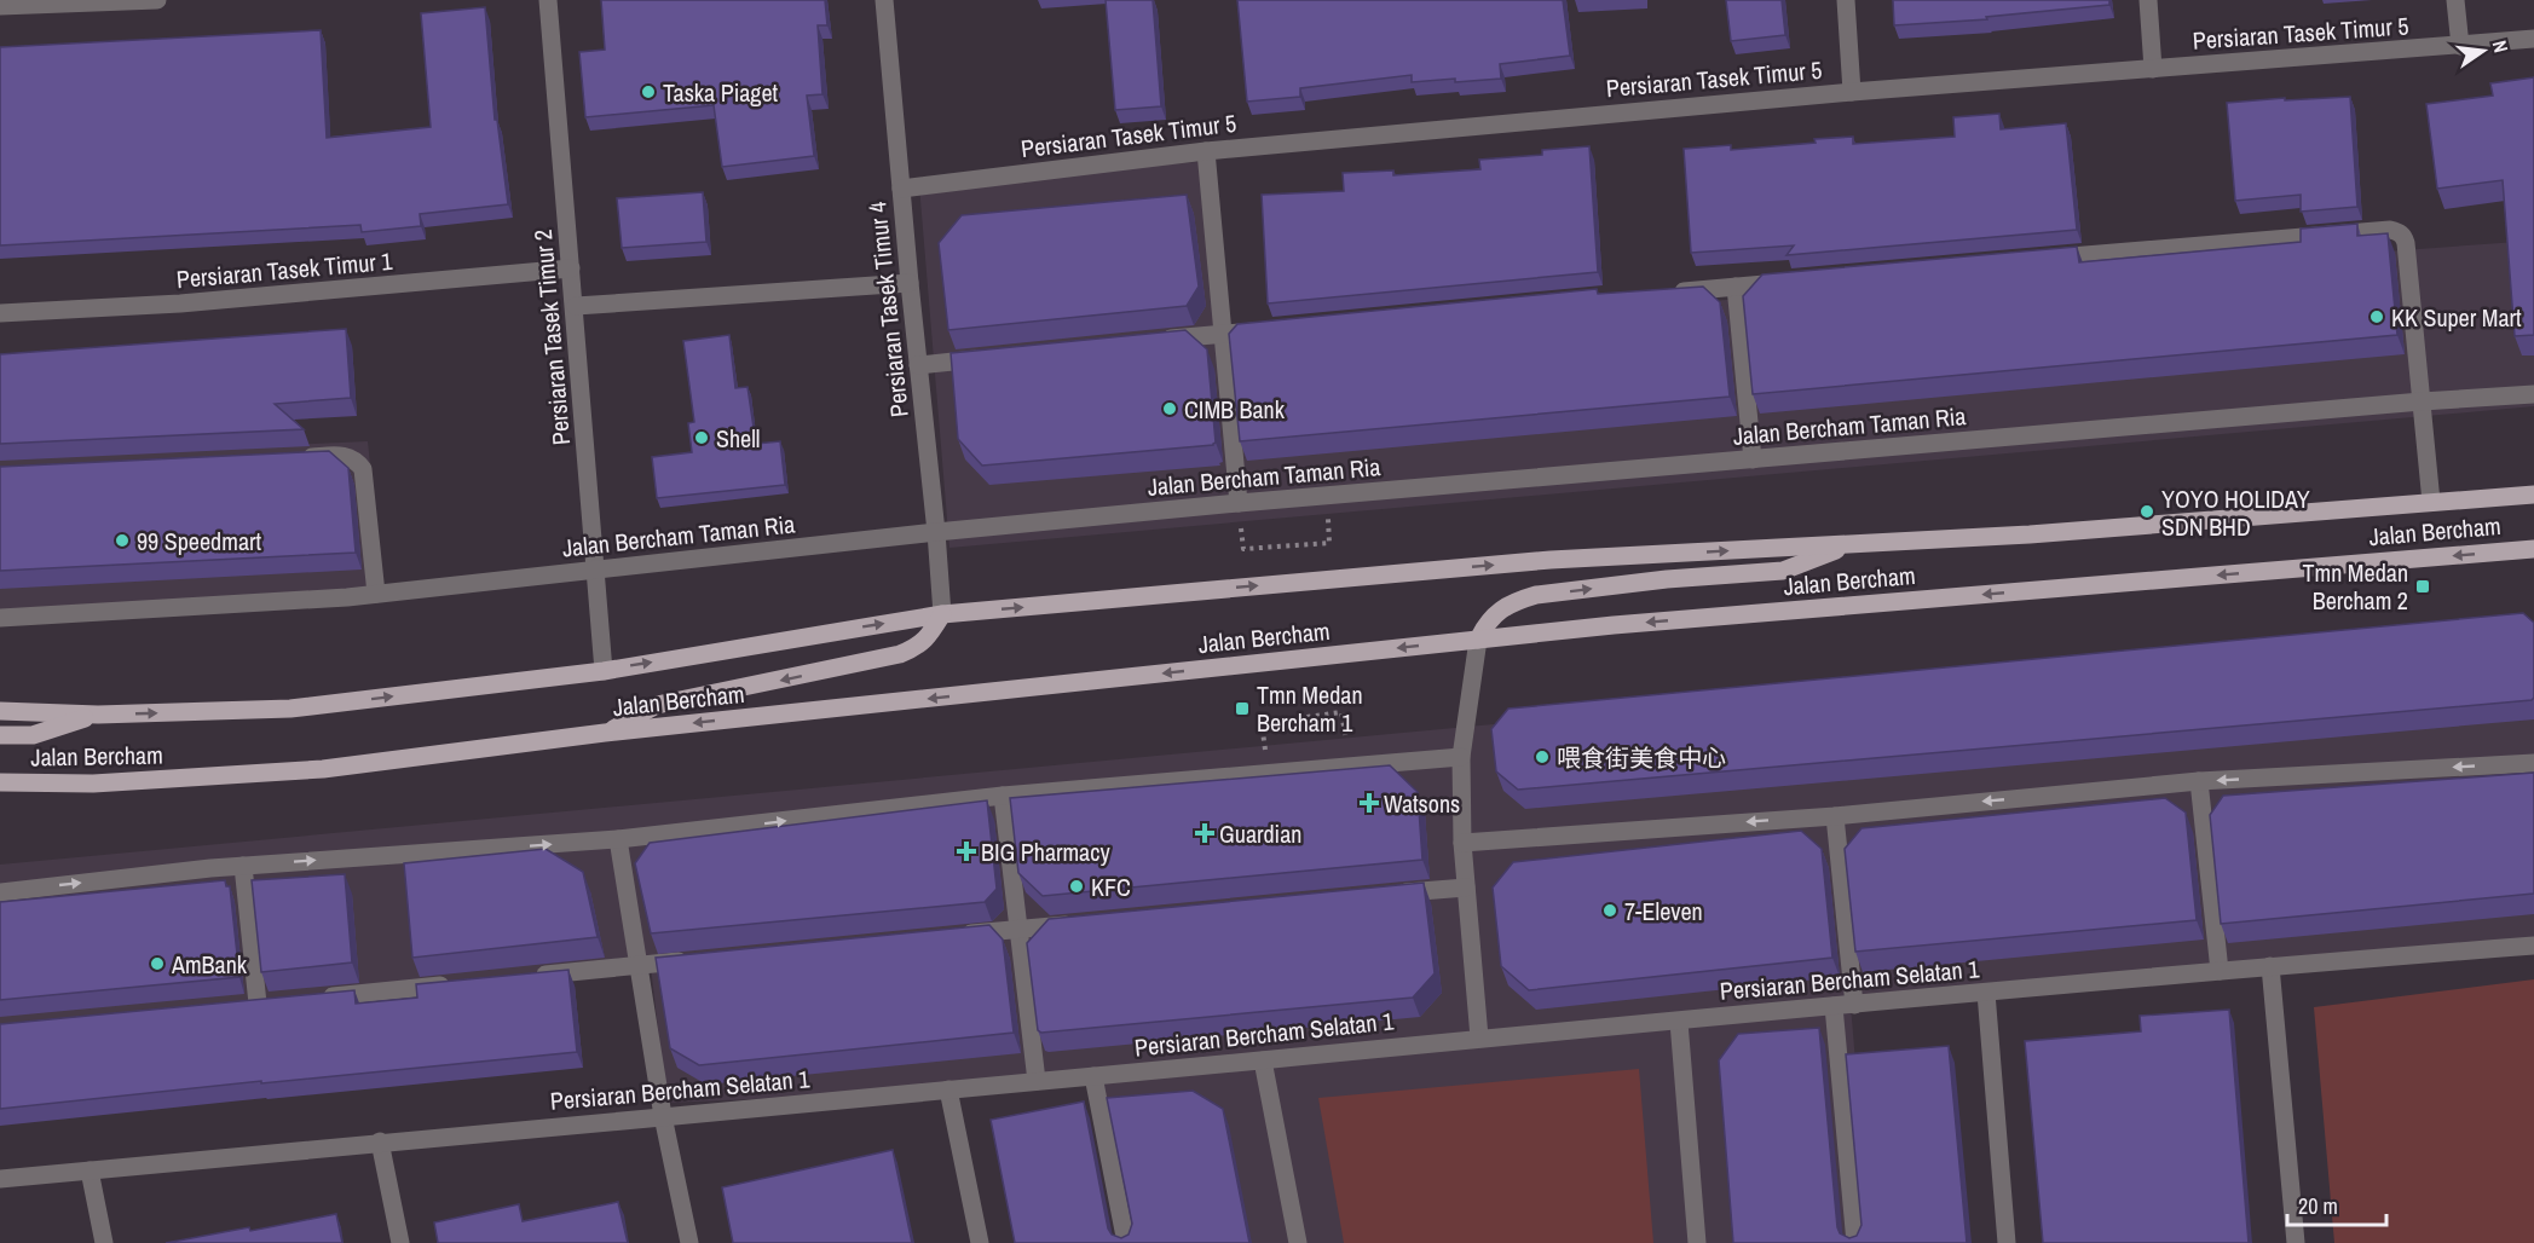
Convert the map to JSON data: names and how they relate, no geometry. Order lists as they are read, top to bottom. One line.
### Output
{"streets":{"main road":["Jalan Bercham"],"street":["Persiaran Tasek Timur 5","Persiaran Tasek Timur 1","Persiaran Tasek Timur 4","Persiaran Tasek Timur 2","Jalan Bercham Taman Ria","Persiaran Bercham Selatan 1"]},"crossings":[["Persiaran Tasek Timur 5","Persiaran Tasek Timur 4"],["Persiaran Tasek Timur 1","Persiaran Tasek Timur 2"],["Persiaran Tasek Timur 4","Jalan Bercham Taman Ria"],["Persiaran Tasek Timur 4","Jalan Bercham"],["Persiaran Tasek Timur 2","Jalan Bercham Taman Ria"],["Persiaran Tasek Timur 2","Jalan Bercham"]],"places":{"other":["Taska Piaget","KK Super Mart","CIMB Bank","Shell","YOYO HOLIDAY SDN BHD","99 Speedmart","喂食街美食中心","KFC","7-Eleven","AmBank"],"transit":["Tmn Medan Bercham 2","Tmn Medan Bercham 1"],"health":["Watsons","Guardian","BIG Pharmacy"]},"scale_bar":"20 m","north":"right"}
